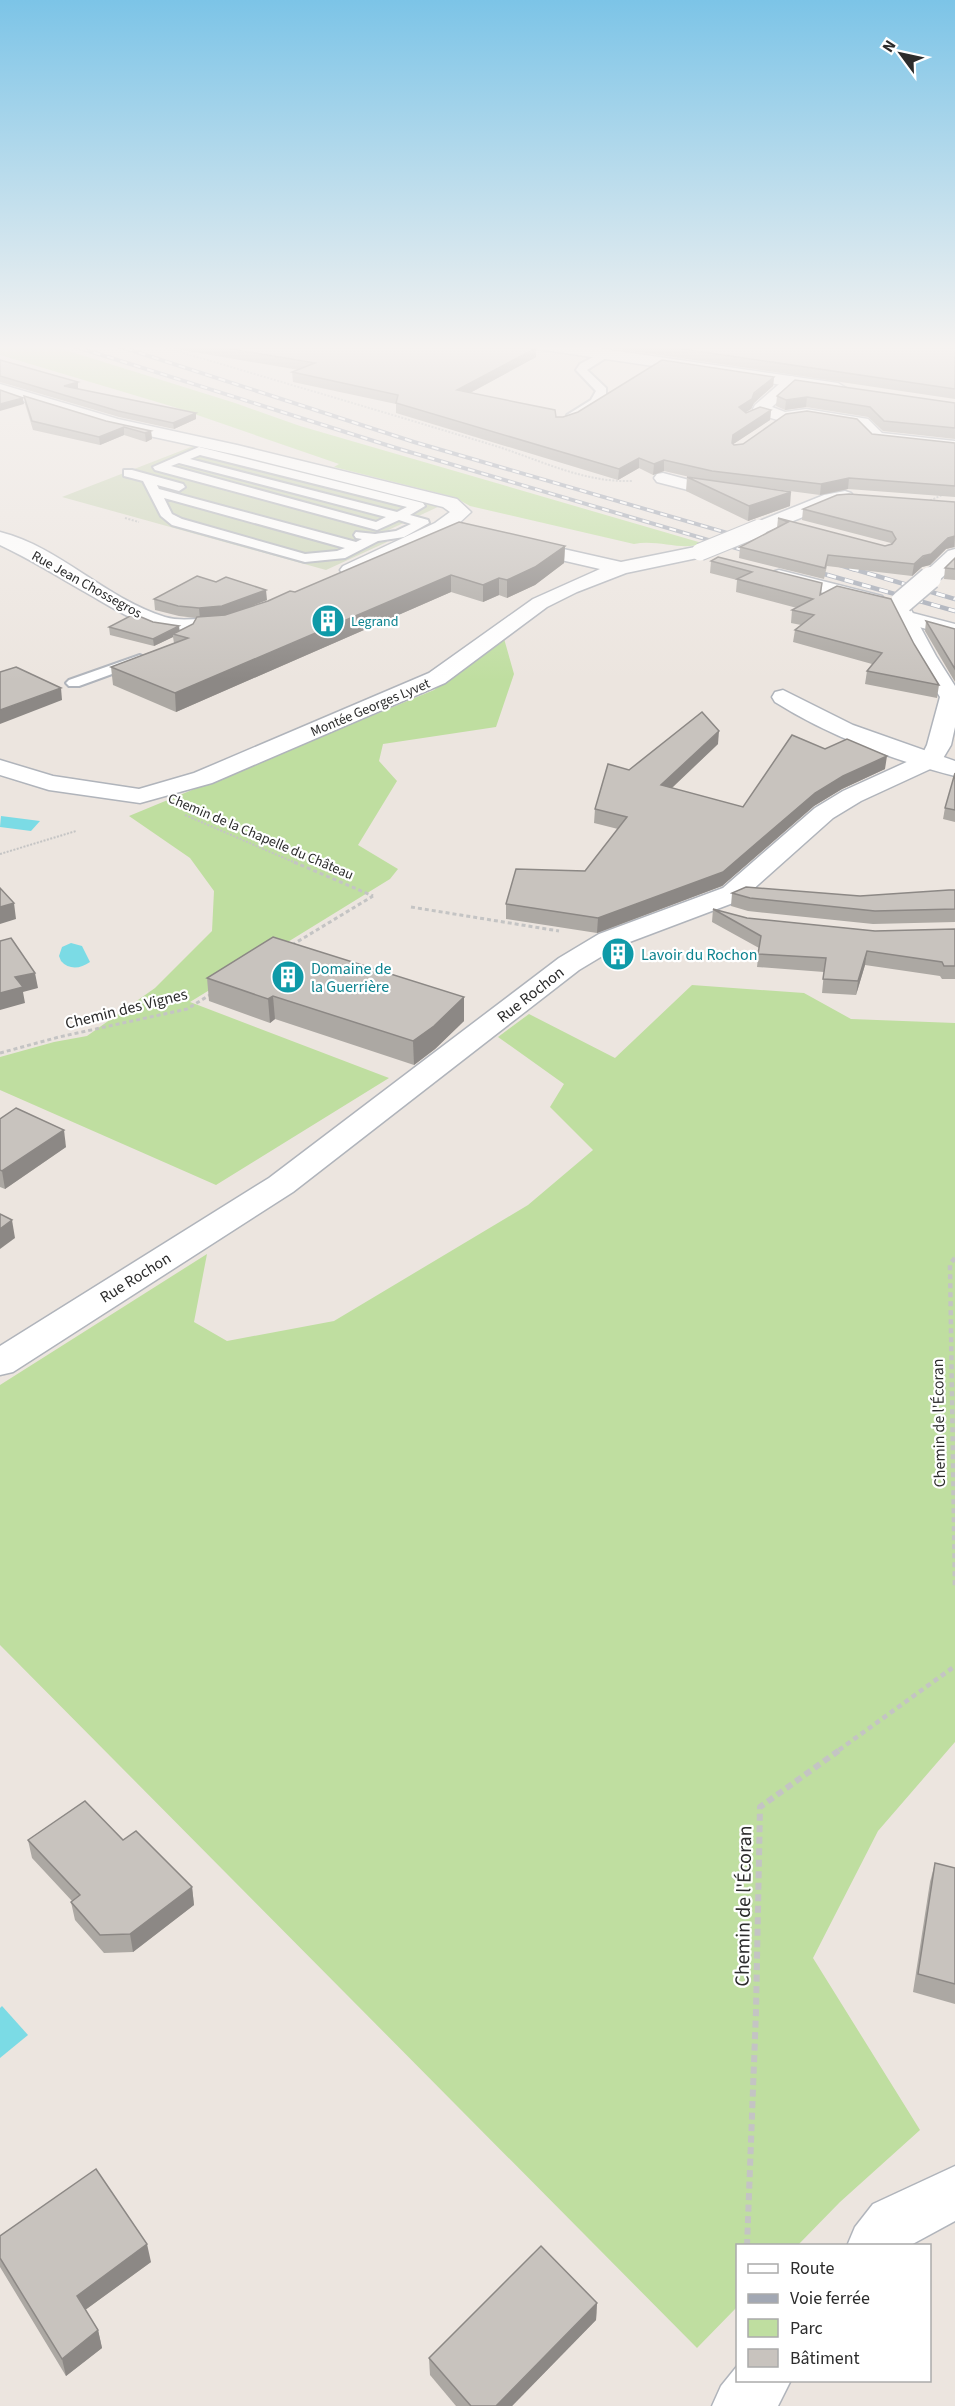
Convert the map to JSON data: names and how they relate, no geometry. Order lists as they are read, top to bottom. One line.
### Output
{"streets":{"street":["Rue Jean Chossegros","Montée Georges Lyvet","Rue Rochon"],"path":["Chemin de la Chapelle du Château","Chemin des Vignes","Chemin de l'Écoran"]},"crossings":[["Montée Georges Lyvet","Chemin de la Chapelle du Château"]],"places":{"building":["Legrand","Lavoir du Rochon","Domaine de la Guerrière"]},"legend":["Route","Voie ferrée","Parc","Bâtiment"],"north":"top left"}
